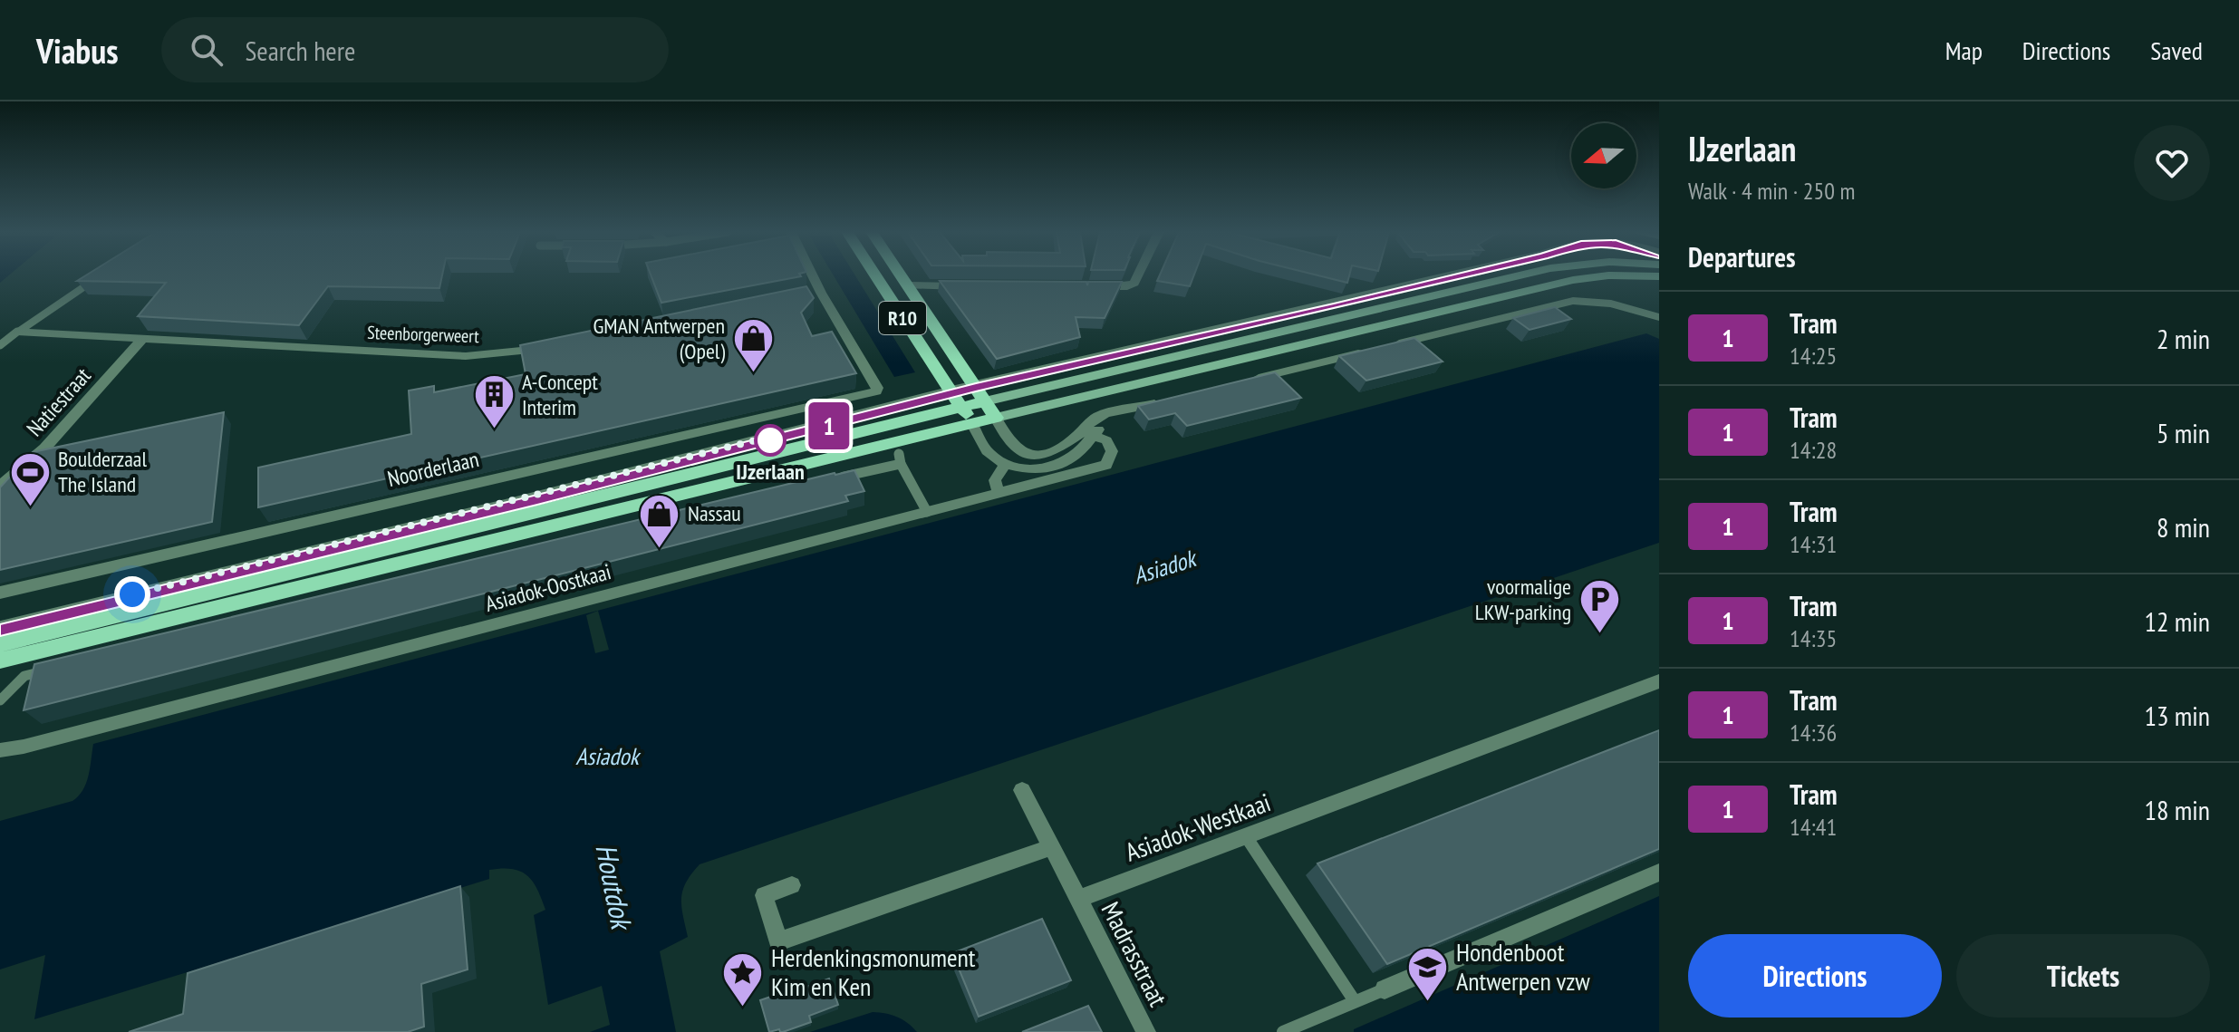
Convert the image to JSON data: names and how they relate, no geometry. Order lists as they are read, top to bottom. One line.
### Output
{"streets":{"main road":["R10"],"street":["Steenborgerweert","Natiestraat","Noorderlaan","Asiadok-Oostkaai","Asiadok-Westkaai","Madrasstraat"]},"crossings":[["Steenborgerweert","Natiestraat"],["Asiadok-Westkaai","Madrasstraat"]],"water":["Asiadok","Houtdok"],"places":{"shop":["GMAN Antwerpen (Opel)","Nassau"],"building":["A-Concept Interim"],"other":["IJzerlaan"],"sports":["Boulderzaal The Island"],"parking":["voormalige LKW-parking"],"school or university":["Hondenboot Antwerpen vzw"],"place":["Herdenkingsmonument Kim en Ken"]},"lines":["tram line 1"],"north":"left","page":{"header":"Viabus","search":"Search here","nav":["Map","Directions","Saved"],"on_map":"1","heading":[["IJzerlaan","Walk · 4 min · 250 m"],"Departures"],"list":[{"mark":"1","name":"Tram","note":"14:25","value":"2 min"},{"mark":"1","name":"Tram","note":"14:28","value":"5 min"},{"mark":"1","name":"Tram","note":"14:31","value":"8 min"},{"mark":"1","name":"Tram","note":"14:35","value":"12 min"},{"mark":"1","name":"Tram","note":"14:36","value":"13 min"},{"mark":"1","name":"Tram","note":"14:41","value":"18 min"}],"buttons":["Directions","Tickets"]}}
